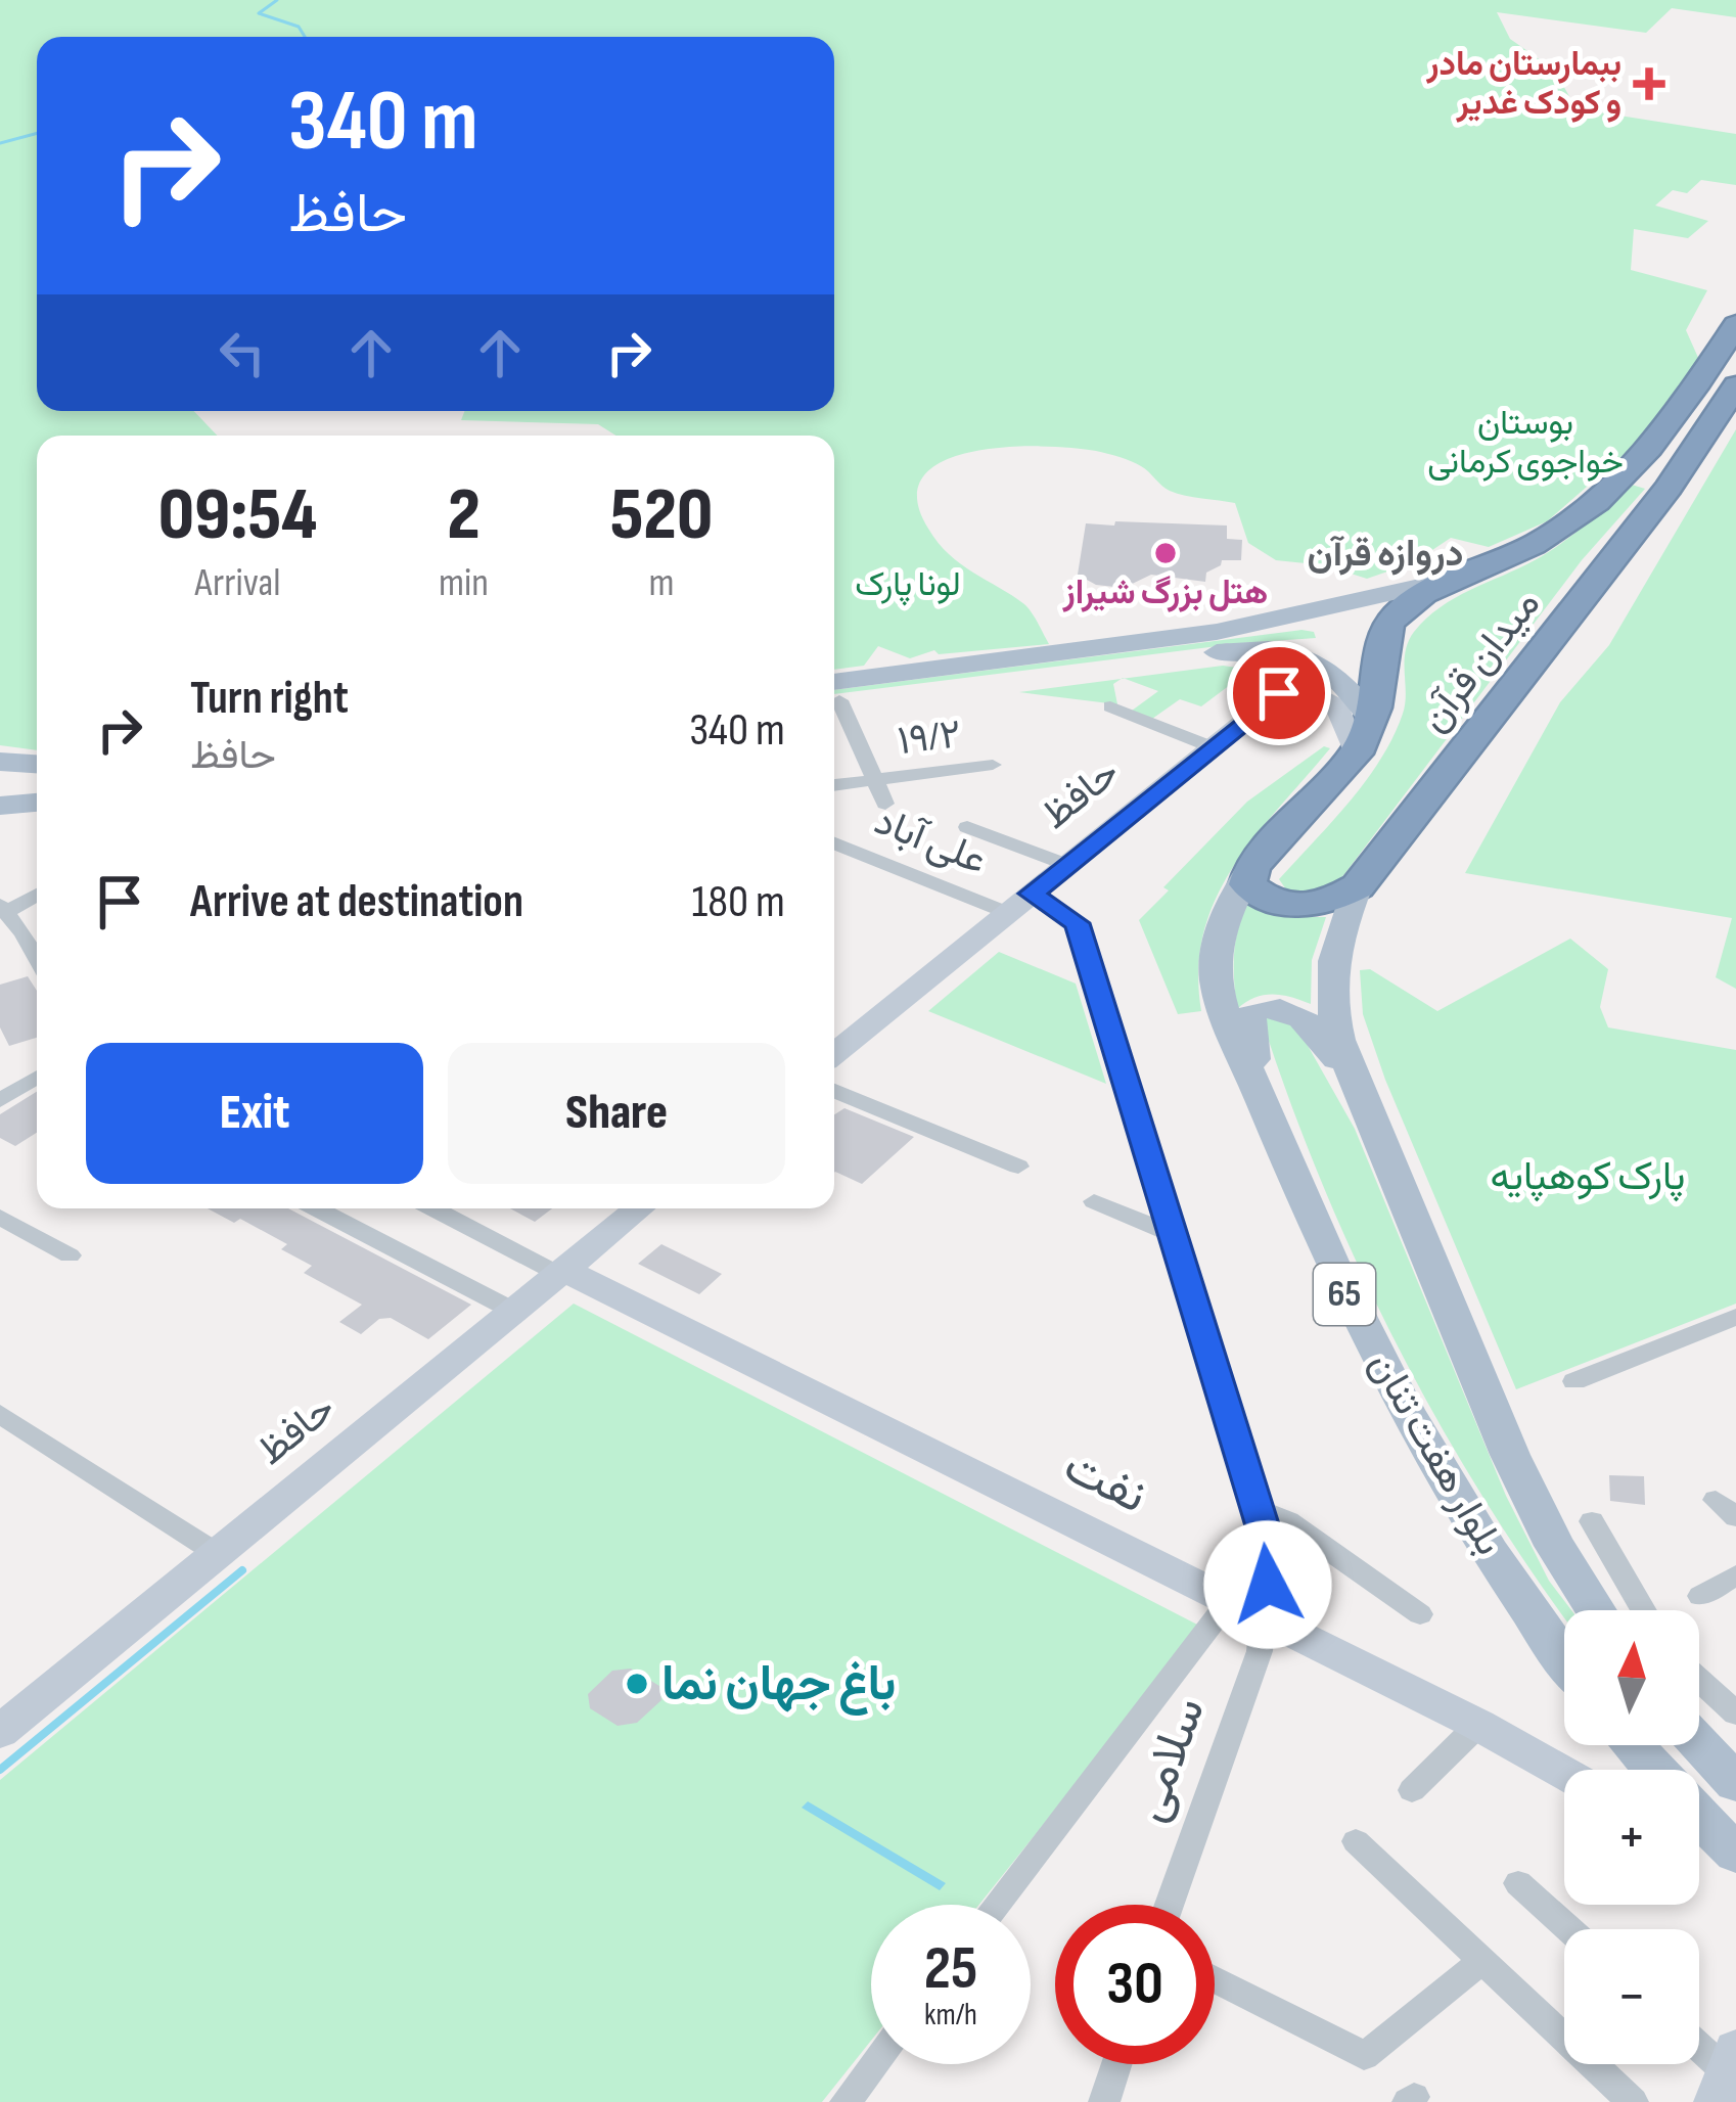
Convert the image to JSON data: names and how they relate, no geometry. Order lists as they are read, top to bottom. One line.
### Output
{"streets":{"highway":["میدان قرآن","65"],"main road":["حافظ","بلوار هفت تنان","نفت"],"street":["۱۹/۲","علی آباد","سلامی"]},"crossings":[["میدان قرآن","بلوار هفت تنان"],["حافظ","علی آباد"],["حافظ","نفت"],["علی آباد","سلامی"],["نفت","سلامی"]],"districts":["دروازه قرآن"],"parks":["بوستان خواجوی کرمانی","لونا پارک","پارک کوهپایه"],"places":{"health":["ببمارستان مادر و کودک غدیر"],"other":["هتل بزرگ شیراز","باغ جهان نما"]},"north":"top","page":{"turn":["340 m","حافظ"],"eta":["09:54","Arrival","2","min","520","m"],"list":[{"name":"Turn right","note":"حافظ","value":"340 m"},{"name":"Arrive at destination","value":"180 m"}],"buttons":["Exit","Share"],"map_buttons":["+","−"],"speed":"25 km/h","limit":"30"}}
